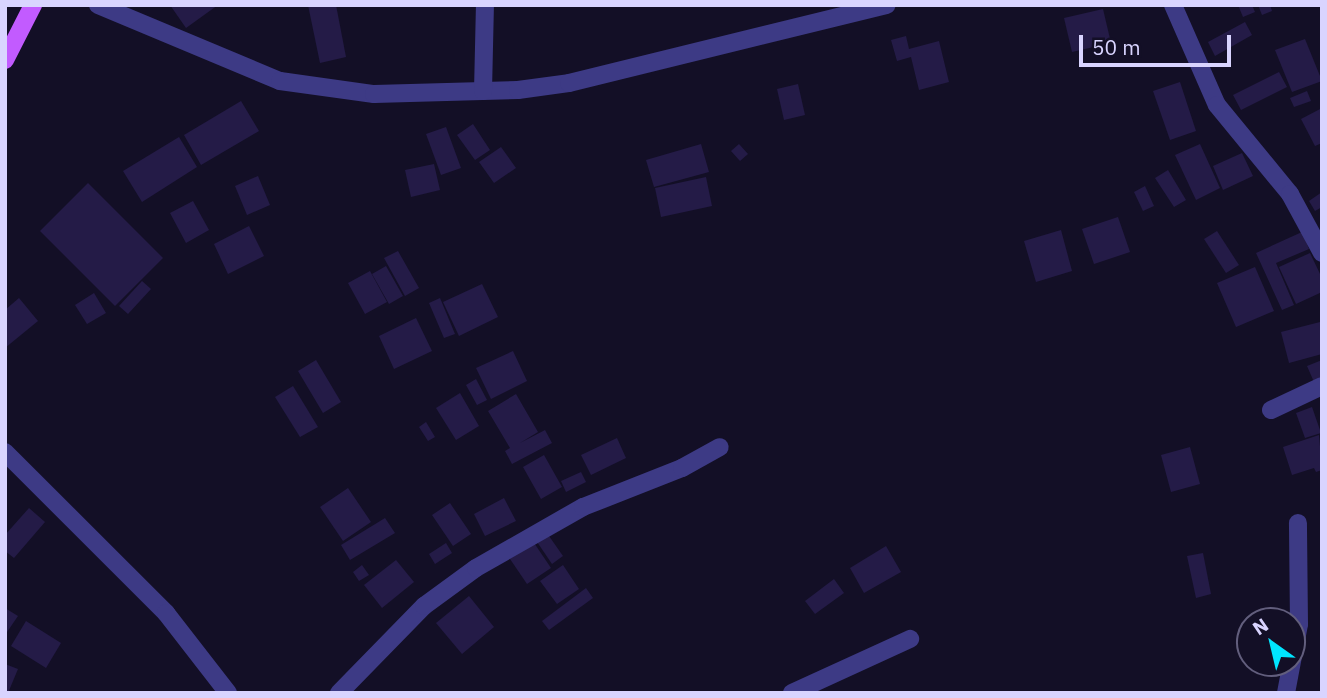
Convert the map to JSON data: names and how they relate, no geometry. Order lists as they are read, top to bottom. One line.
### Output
{"scale_bar":"50 m","north":"top left"}
